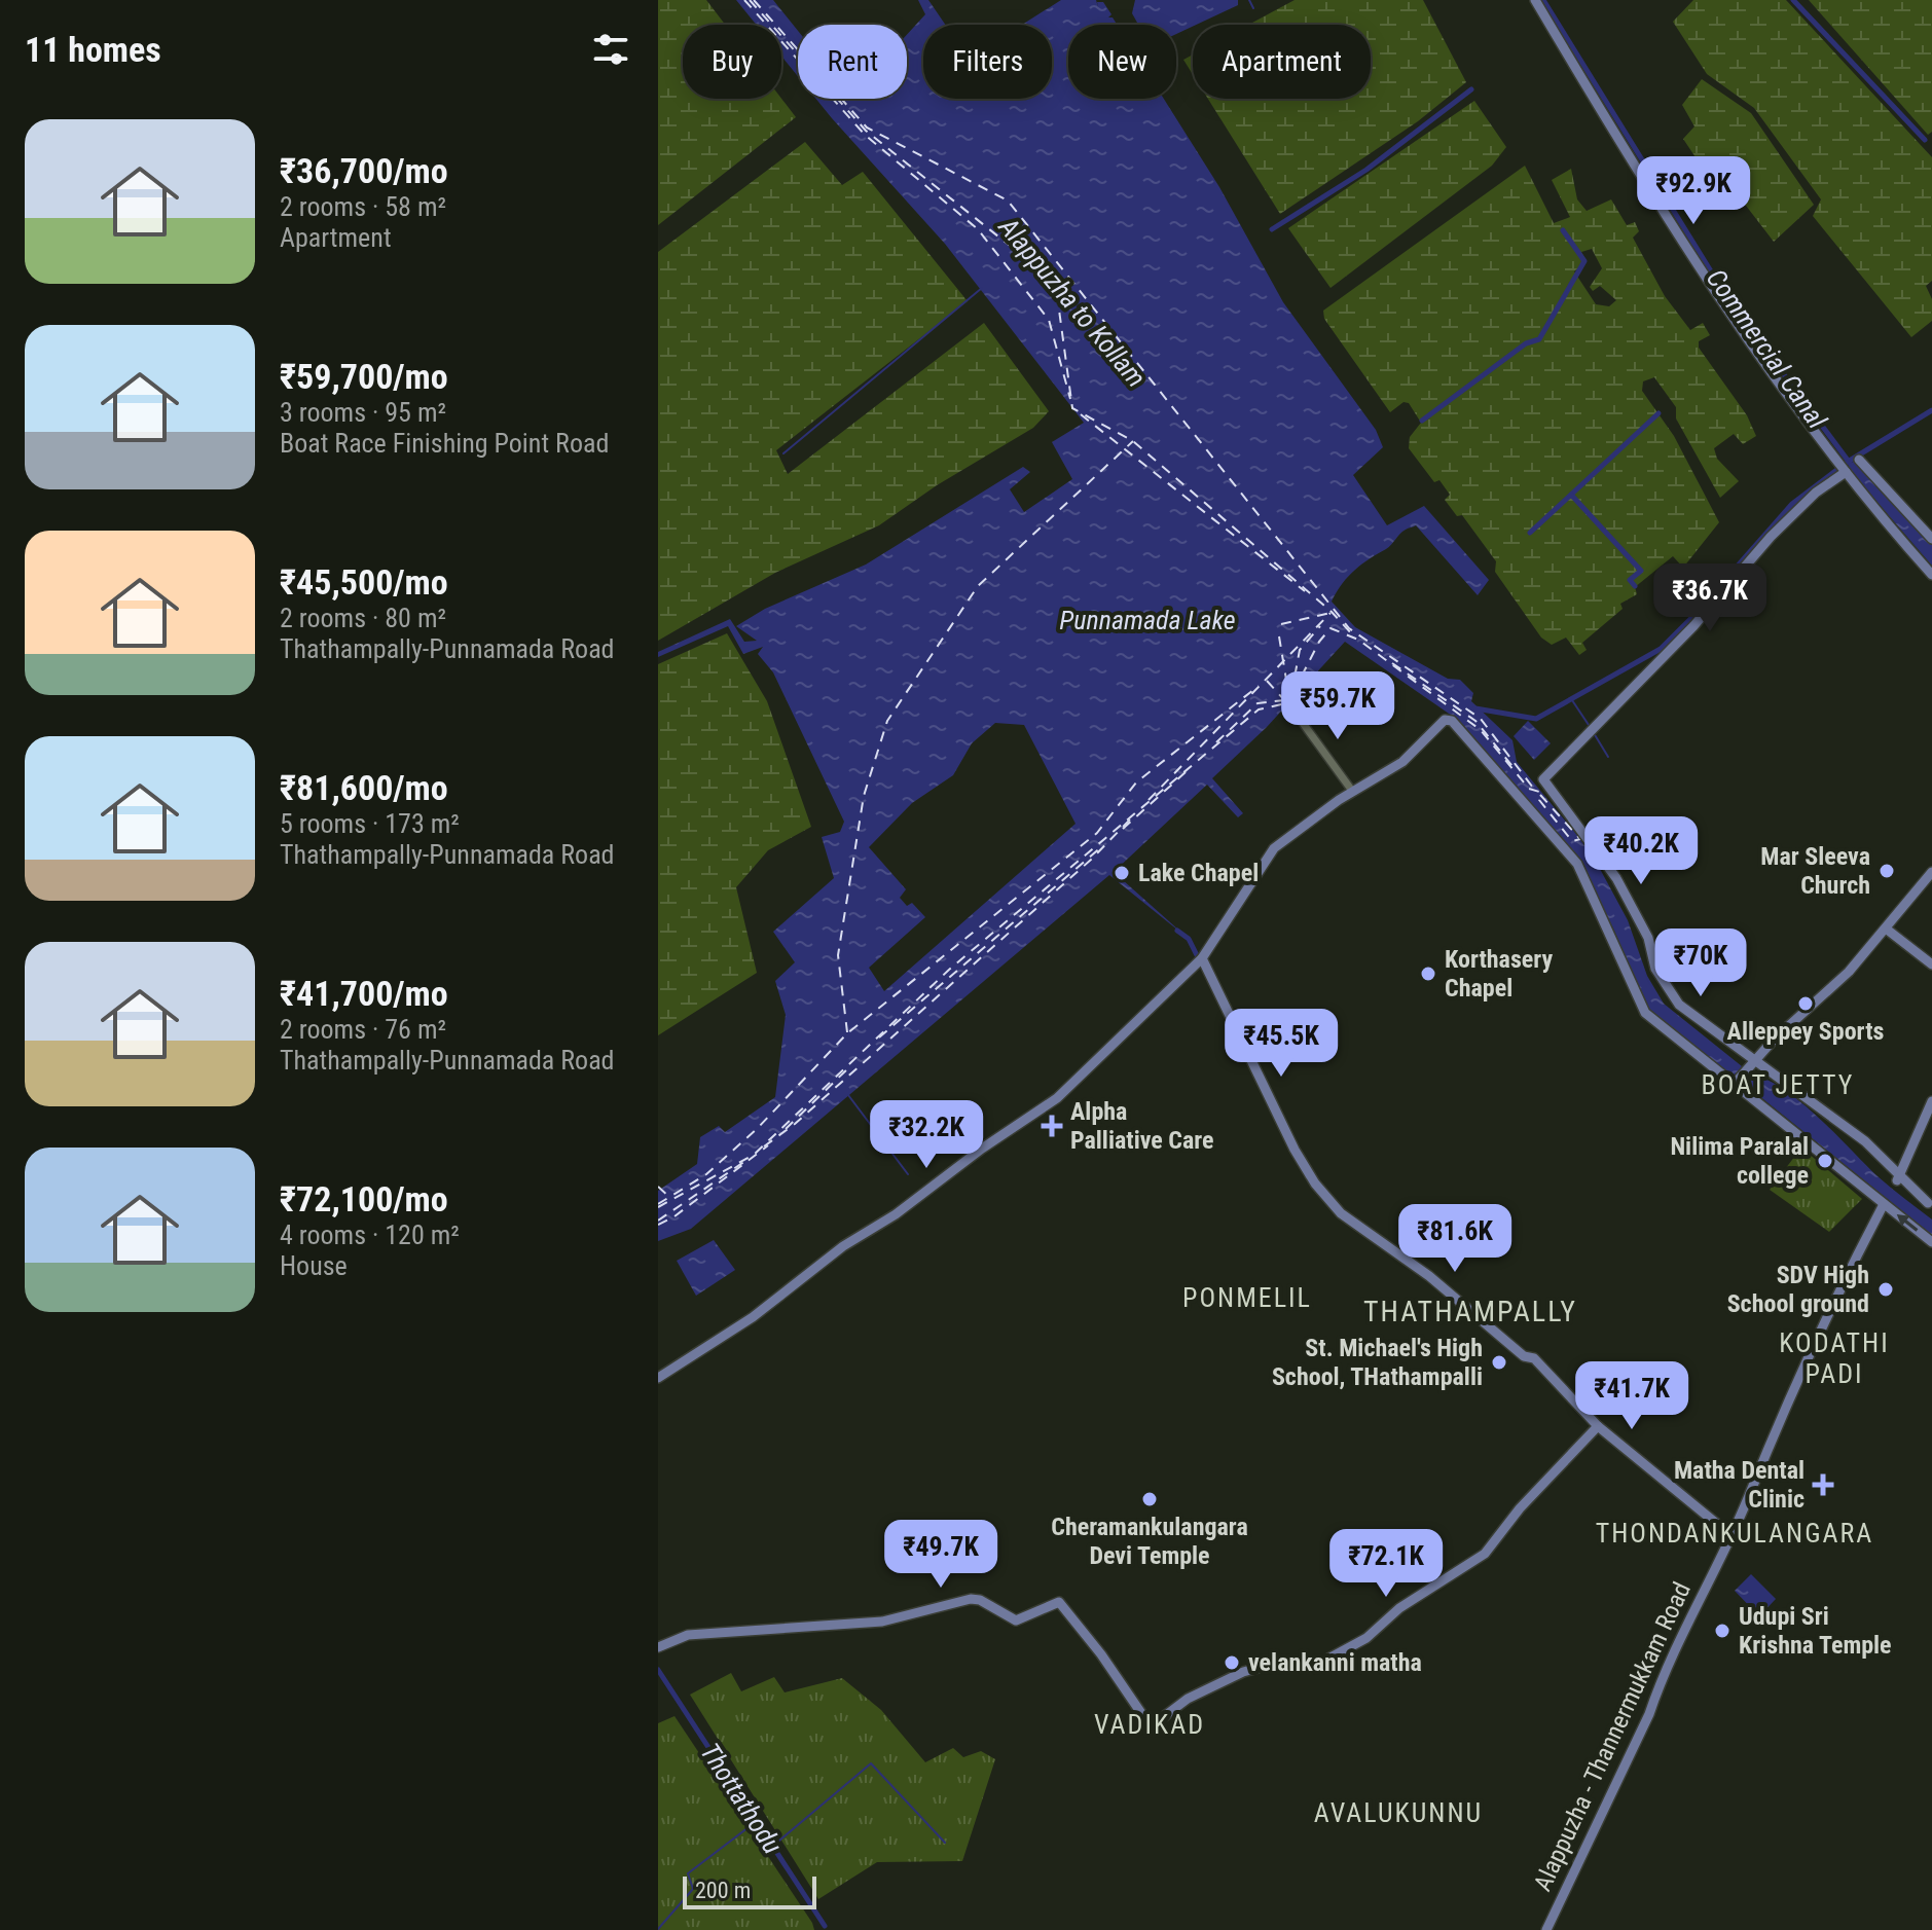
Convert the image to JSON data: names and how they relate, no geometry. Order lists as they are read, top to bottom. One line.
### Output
{"streets":{"main road":["Alappuzha - Thannermukkam Road"]},"districts":["BOAT JETTY","PONMELIL","THATHAMPALLY","KODATHI PADI","THONDANKULANGARA","VADIKAD","AVALUKUNNU"],"water":["Alappuzha to Kollam","Commercial Canal","Punnamada Lake","Thottathodu"],"places":{"other":["Mar Sleeva Church","Lake Chapel","Korthasery Chapel","Alleppey Sports","Nilima Paralal college","SDV High School ground","St. Michael's High School, THathampalli","Cheramankulangara Devi Temple","Udupi Sri Krishna Temple","velankanni matha"],"health":["Alpha Palliative Care","Matha Dental Clinic"]},"scale_bar":"200 m","page":{"heading":"11 homes","chip":["Buy","Rent","Filters","New","Apartment"],"list":[{"name":"₹36,700/mo","note":"2 rooms · 58 m² · Apartment"},{"name":"₹59,700/mo","note":"3 rooms · 95 m² · Boat Race Finishing Point Road"},{"name":"₹45,500/mo","note":"2 rooms · 80 m² · Thathampally-Punnamada Road"},{"name":"₹81,600/mo","note":"5 rooms · 173 m² · Thathampally-Punnamada Road"},{"name":"₹41,700/mo","note":"2 rooms · 76 m² · Thathampally-Punnamada Road"},{"name":"₹72,100/mo","note":"4 rooms · 120 m² · House"}],"price":["₹92.9K","₹36.7K","₹59.7K","₹40.2K","₹70K","₹45.5K","₹32.2K","₹81.6K","₹41.7K","₹49.7K","₹72.1K"],"scale":"200 m"}}
